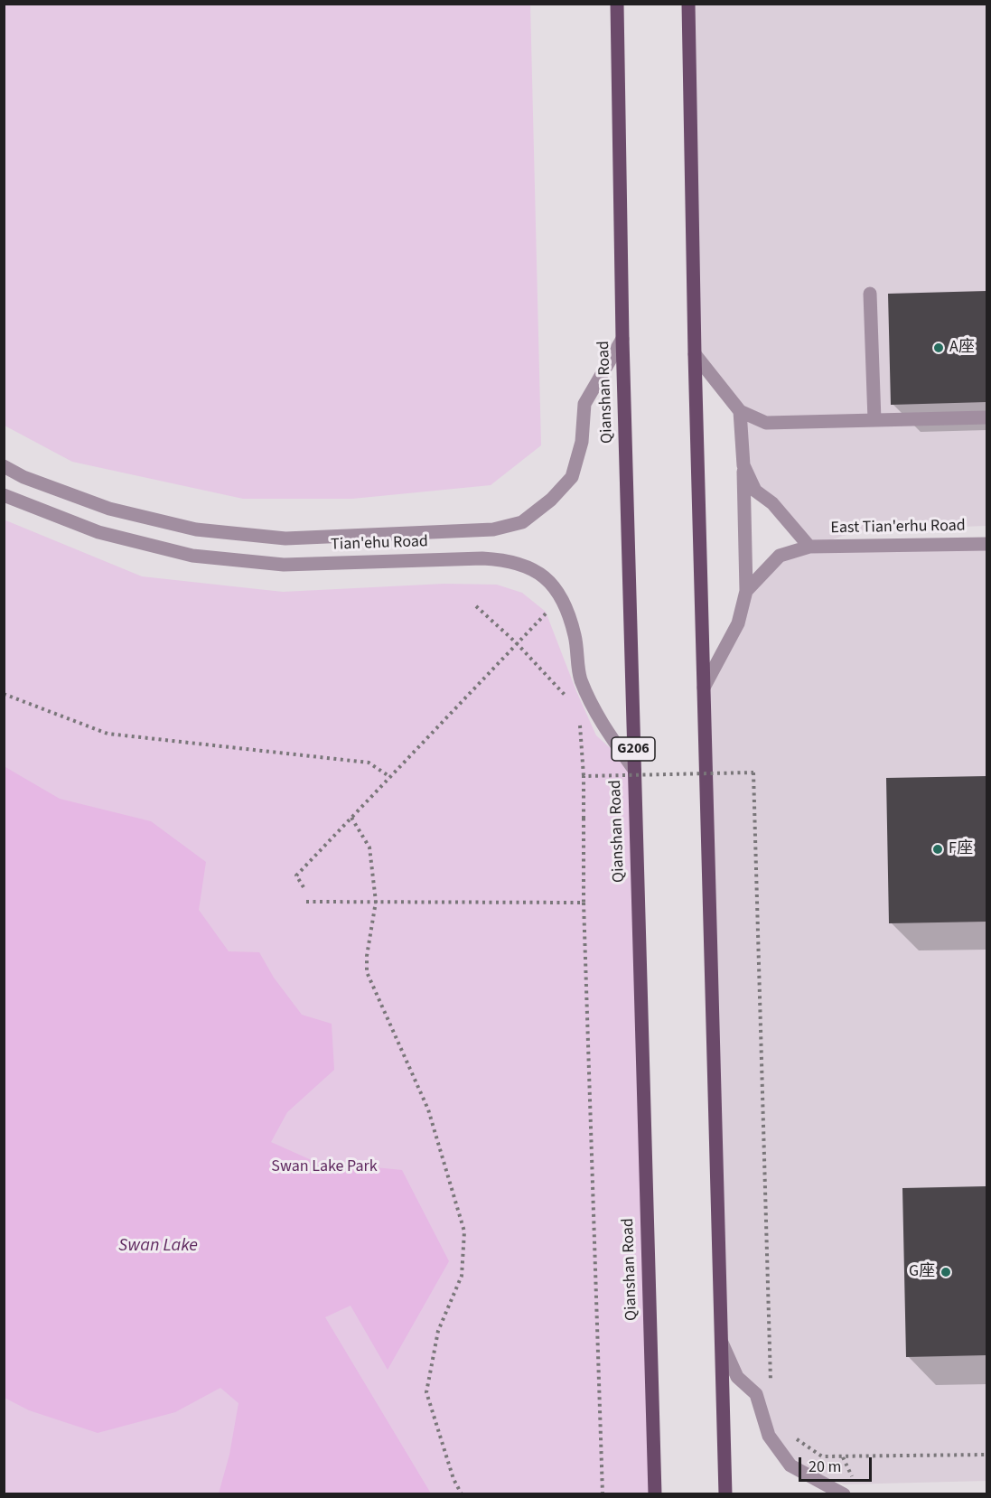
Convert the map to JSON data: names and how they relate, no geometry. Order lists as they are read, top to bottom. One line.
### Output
{"streets":{"main road":["Qianshan Road","G206"],"street":["East Tian'erhu Road","Tian'ehu Road"]},"crossings":[["Qianshan Road","Tian'ehu Road"]],"water":["Swan Lake"],"parks":["Swan Lake Park"],"places":["A座","F座","G座"],"scale_bar":"20 m"}
